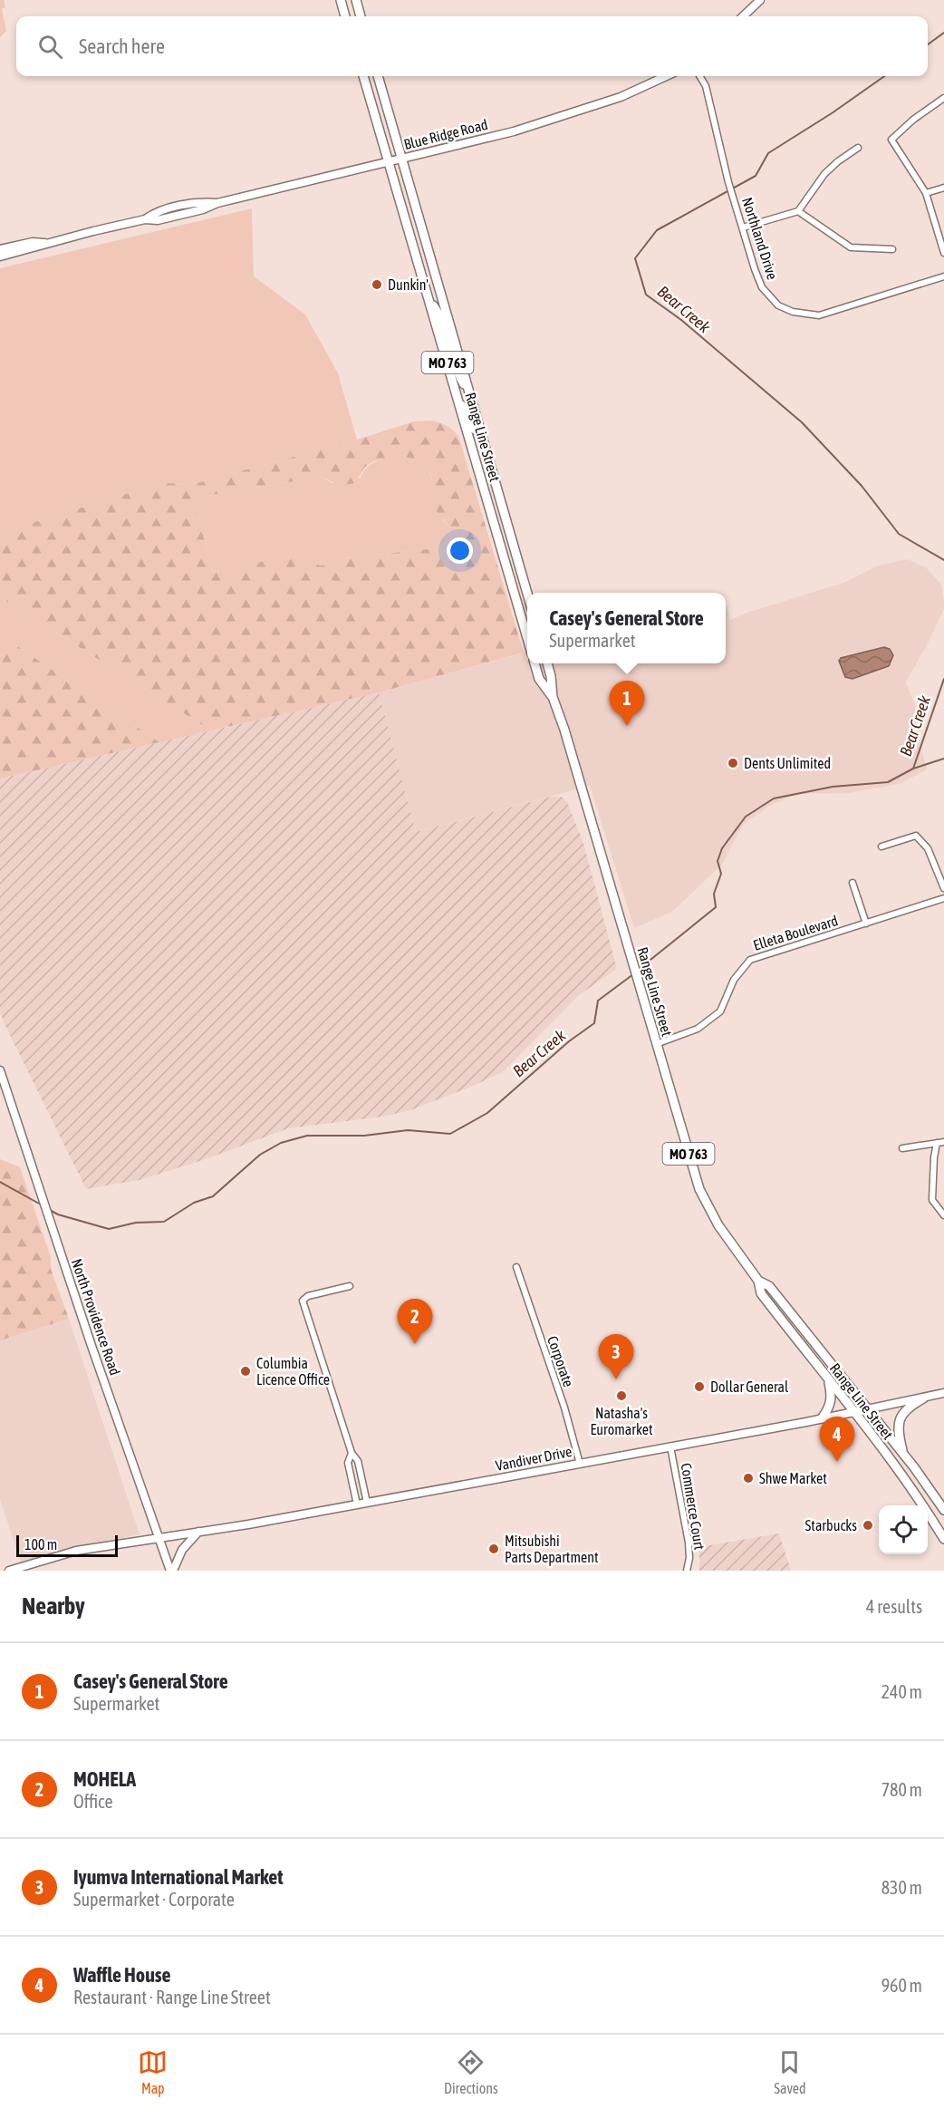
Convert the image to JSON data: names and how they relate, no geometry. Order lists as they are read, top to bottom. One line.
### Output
{"streets":{"main road":["MO 763","Range Line Street"],"street":["Blue Ridge Road","Northland Drive","Elleta Boulevard","North Providence Road","Corporate","Vandiver Drive","Commerce Court"]},"crossings":[["Blue Ridge Road","Range Line Street"],["Range Line Street","Elleta Boulevard"],["Range Line Street","Vandiver Drive"],["North Providence Road","Vandiver Drive"],["Corporate","Vandiver Drive"],["Vandiver Drive","Commerce Court"]],"water":["Bear Creek"],"places":["Dunkin'","Dents Unlimited","Columbia Licence Office","Dollar General","Natasha's Euromarket","Shwe Market","Starbucks","Mitsubishi Parts Department"],"scale_bar":"100 m","page":{"search":"Search here","popup":["Casey's General Store","Supermarket"],"pins":["1","2","3","4"],"scale":"100 m","heading":["Nearby","4 results"],"list":[{"mark":"1","name":"Casey's General Store","note":"Supermarket","value":"240 m"},{"mark":"2","name":"MOHELA","note":"Office","value":"780 m"},{"mark":"3","name":"Iyumva International Market","note":"Supermarket · Corporate","value":"830 m"},{"mark":"4","name":"Waffle House","note":"Restaurant · Range Line Street","value":"960 m"}],"nav":["Map","Directions","Saved"]}}
